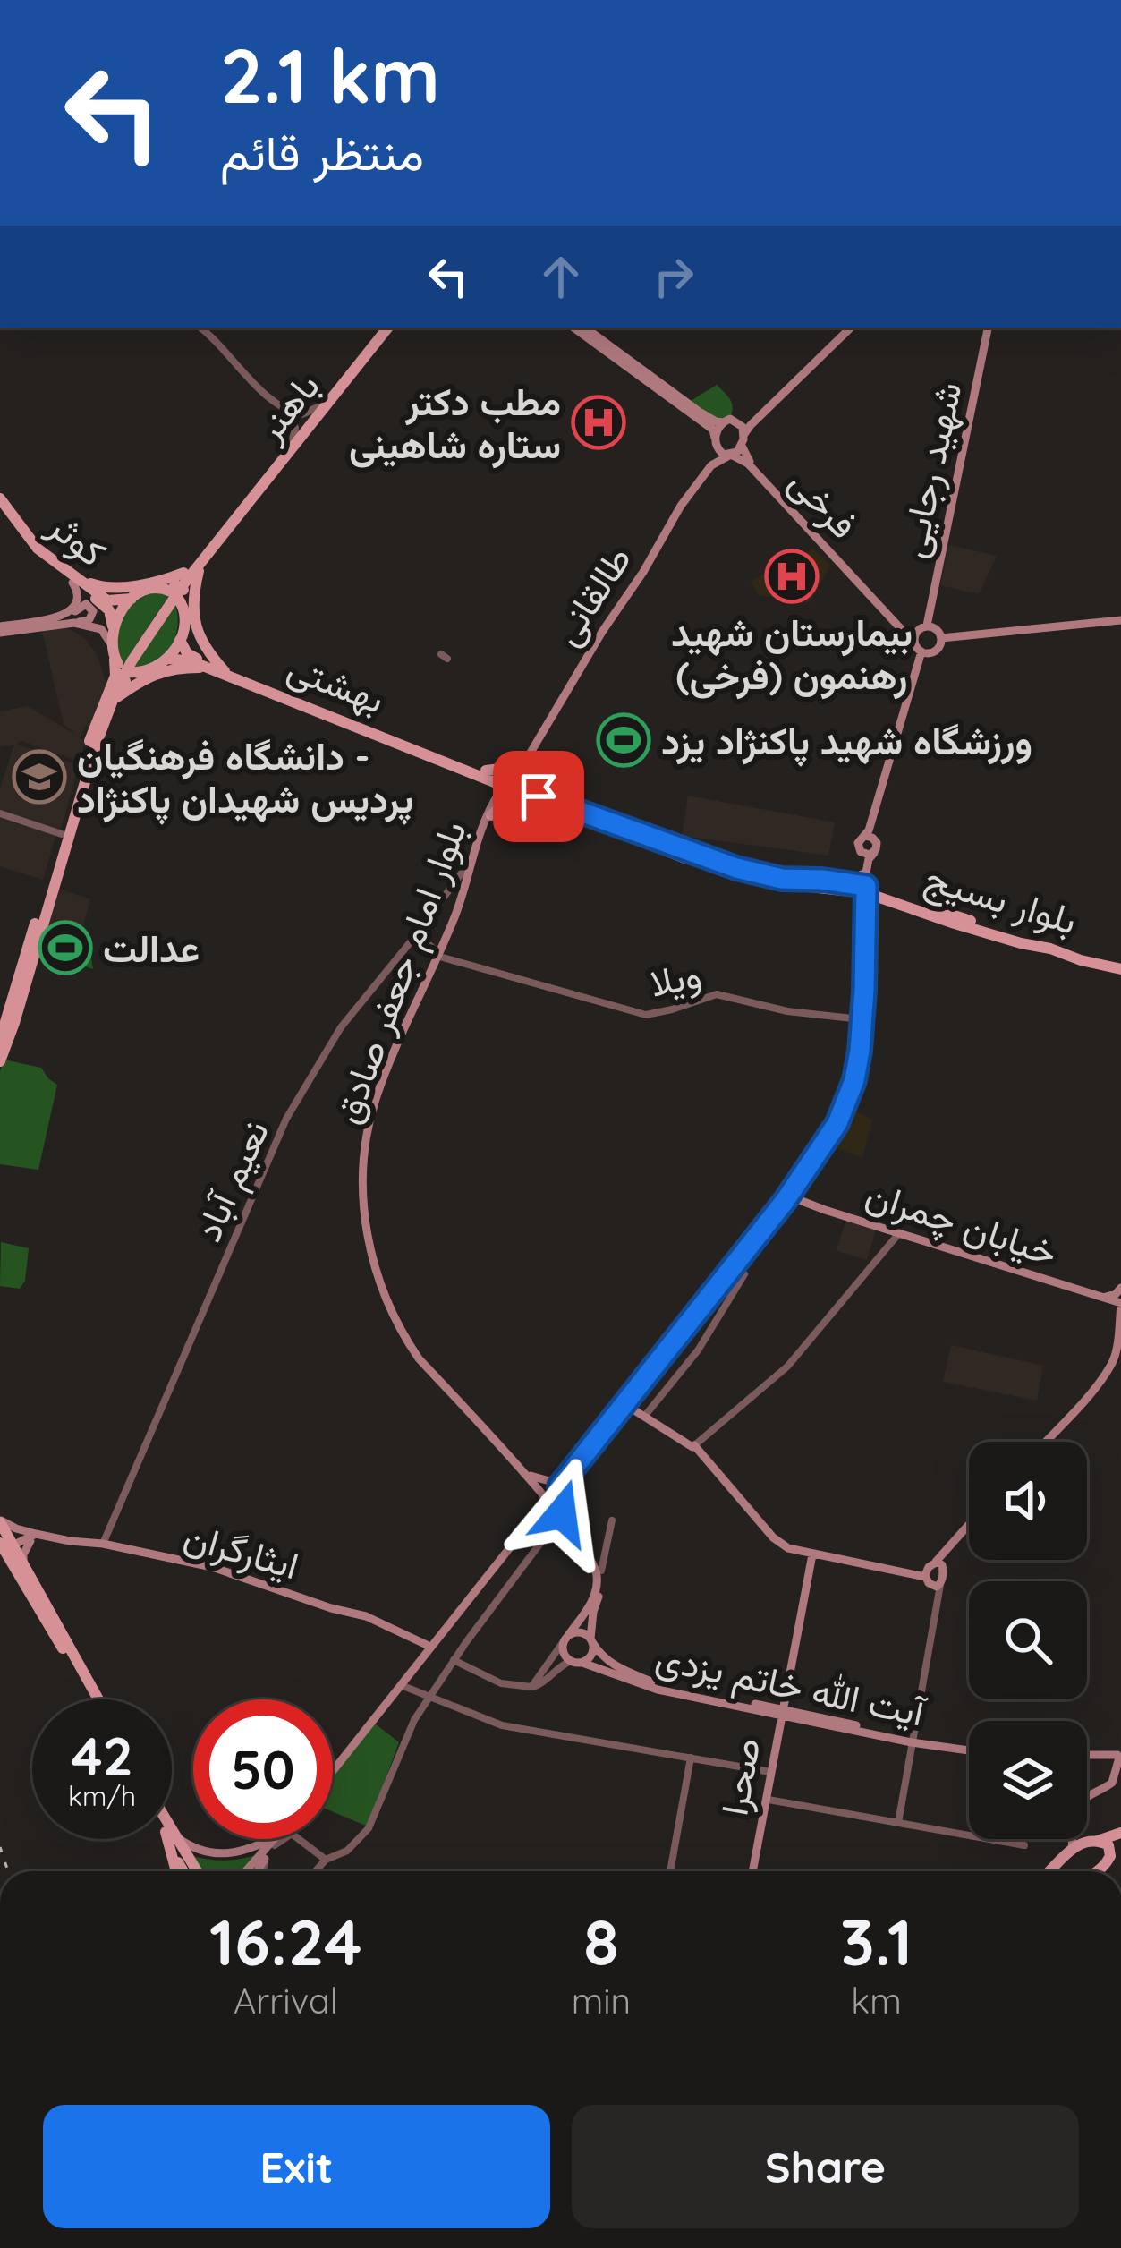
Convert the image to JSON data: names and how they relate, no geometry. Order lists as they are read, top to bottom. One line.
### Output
{"streets":{"main road":["باهنر","شهید رجایی","فرخی","کوثر","طالقانی","بهشتی","بلوار بسیج","بلوار امام جعفر صادق","خیابان چمران","ایثارگران","آیت الله خاتم یزدی","صحرا"],"street":["ویلا","نعیم آباد"]},"crossings":[["شهید رجایی","فرخی"],["فرخی","طالقانی"],["کوثر","بهشتی"],["طالقانی","بهشتی"],["طالقانی","بلوار بسیج"],["طالقانی","بلوار امام جعفر صادق"],["بهشتی","بلوار بسیج"],["بهشتی","بلوار امام جعفر صادق"],["بلوار بسیج","بلوار امام جعفر صادق"],["بلوار امام جعفر صادق","ویلا"],["نعیم آباد","ایثارگران"],["آیت الله خاتم یزدی","صحرا"]],"places":{"hospital":["مطب دکتر ستاره شاهینی","بیمارستان شهید رهنمون (فرخی)"],"sports":["ورزشگاه شهید پاکنژاد یزد","عدالت"],"school or university":["دانشگاه فرهنگیان - پردیس شهیدان پاکنژاد"]},"page":{"turn":["2.1 km","منتظر قائم"],"speed":"42 km/h","limit":"50","eta":["16:24","Arrival","8","min","3.1","km"],"buttons":["Exit","Share"]}}
